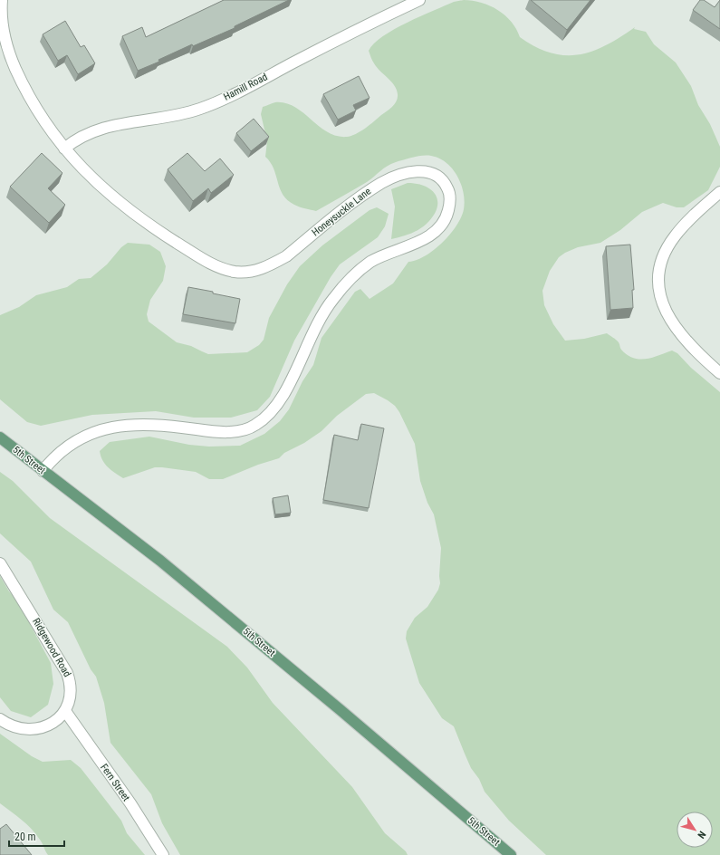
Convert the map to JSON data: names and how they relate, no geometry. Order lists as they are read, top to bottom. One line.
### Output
{"streets":{"main road":["5th Street"],"street":["Hamill Road","Honeysuckle Lane","Ridgewood Road","Fern Street"]},"crossings":[["Hamill Road","Honeysuckle Lane"],["Honeysuckle Lane","5th Street"],["Ridgewood Road","Fern Street"]],"scale_bar":"20 m","north":"bottom right"}
